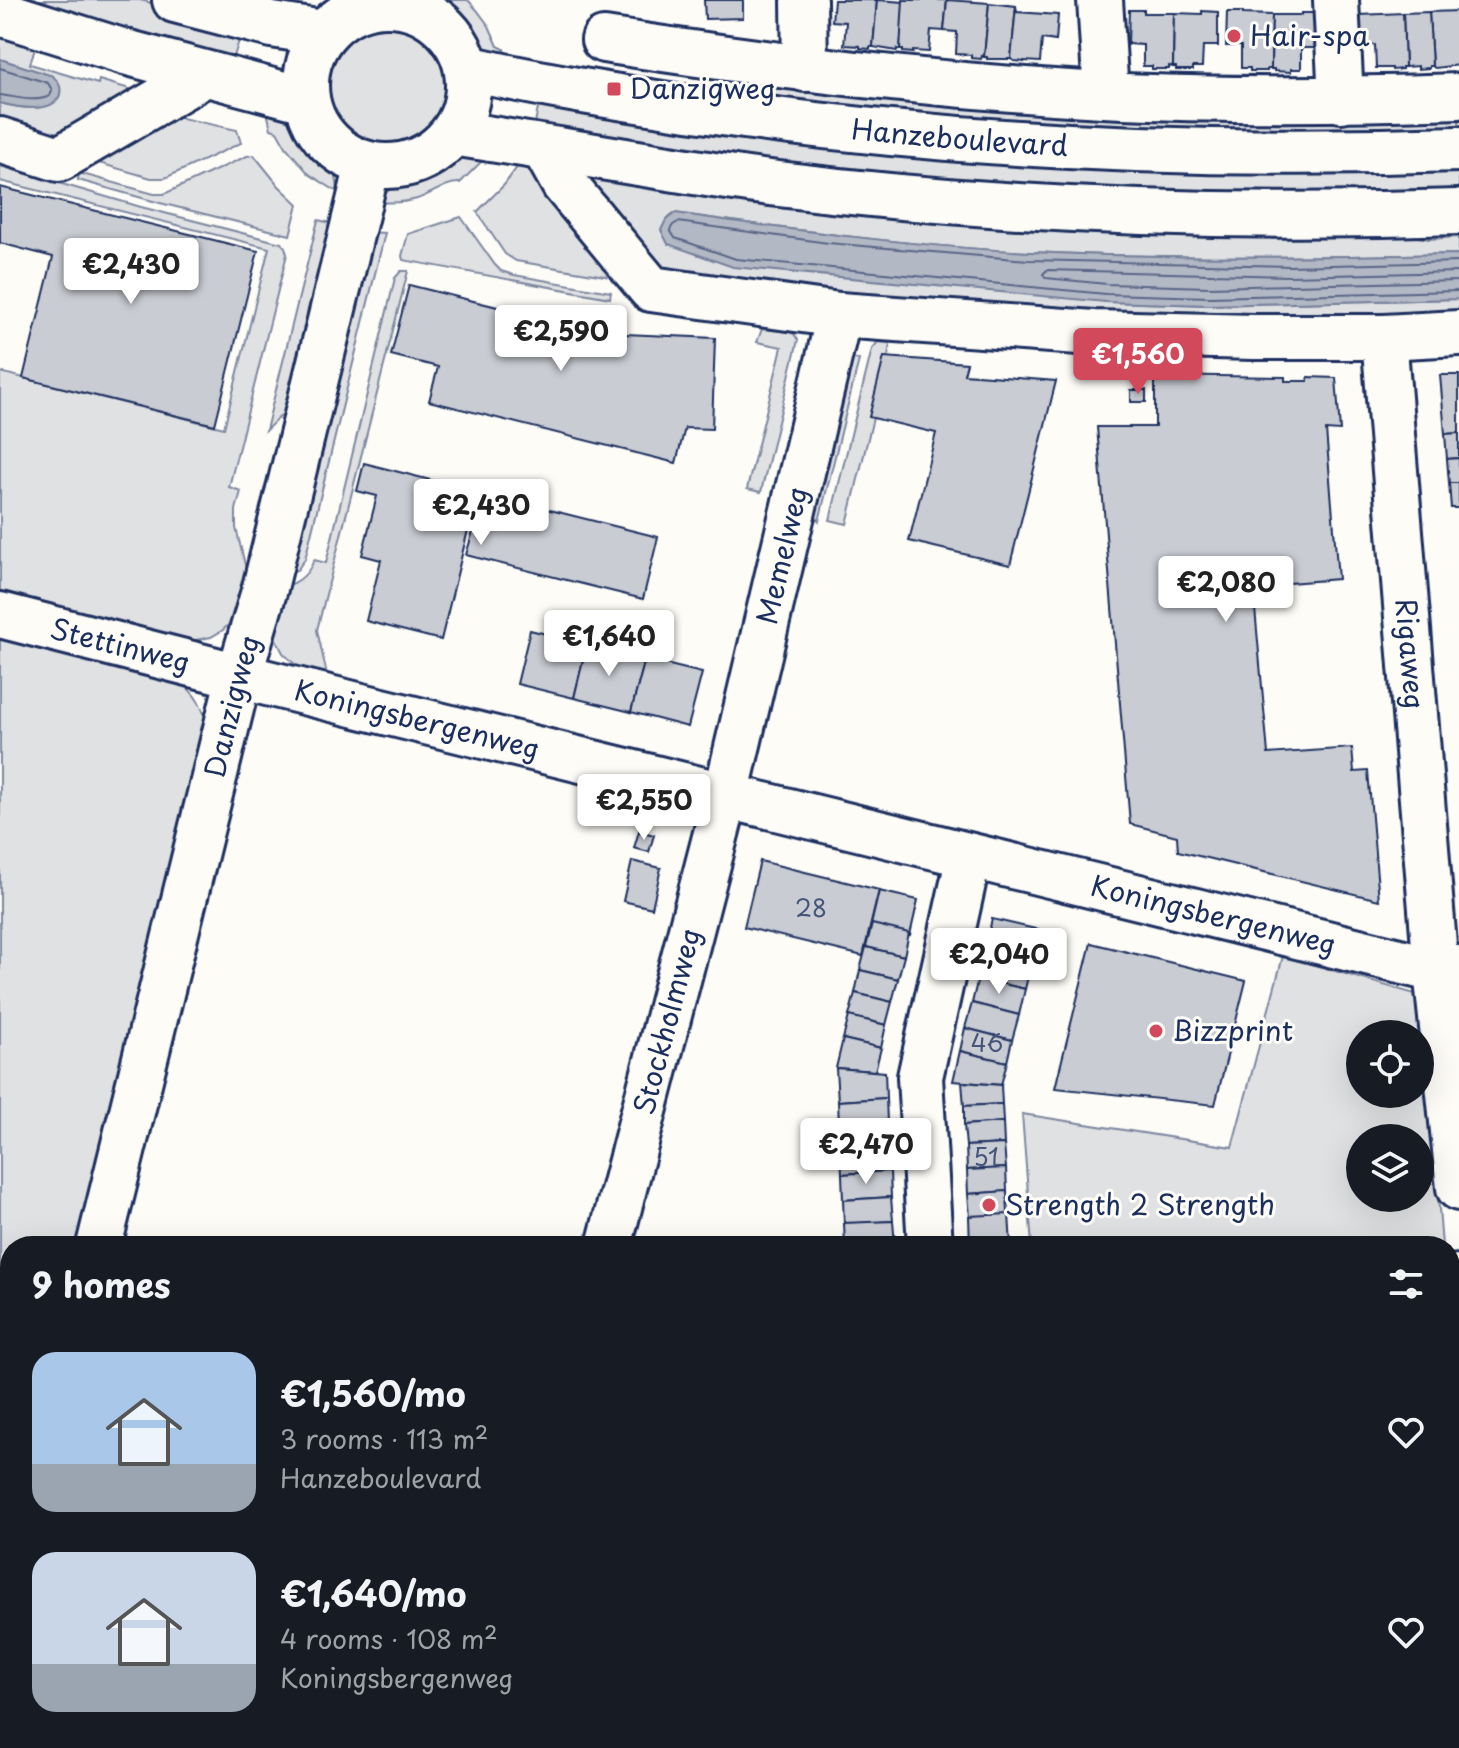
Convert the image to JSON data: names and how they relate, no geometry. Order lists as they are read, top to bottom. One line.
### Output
{"streets":{"street":["Hanzeboulevard","Memelweg","Stettinweg","Rigaweg","Danzigweg","Koningsbergenweg","Stockholmweg"]},"crossings":[["Hanzeboulevard","Danzigweg"],["Memelweg","Koningsbergenweg"],["Memelweg","Stockholmweg"],["Stettinweg","Danzigweg"],["Stettinweg","Koningsbergenweg"],["Rigaweg","Koningsbergenweg"],["Danzigweg","Koningsbergenweg"],["Koningsbergenweg","Stockholmweg"]],"places":{"other":["Hair-spa","Bizzprint","Strength 2 Strength"],"transit":["Danzigweg"]},"house_numbers":["28","46","51"],"page":{"price":["€2,430","€2,590","€1,560","€2,430","€2,080","€1,640","€2,550","€2,040","€2,470"],"heading":"9 homes","list":[{"name":"€1,560/mo","note":"3 rooms · 113 m² · Hanzeboulevard"},{"name":"€1,640/mo","note":"4 rooms · 108 m² · Koningsbergenweg"}]}}
